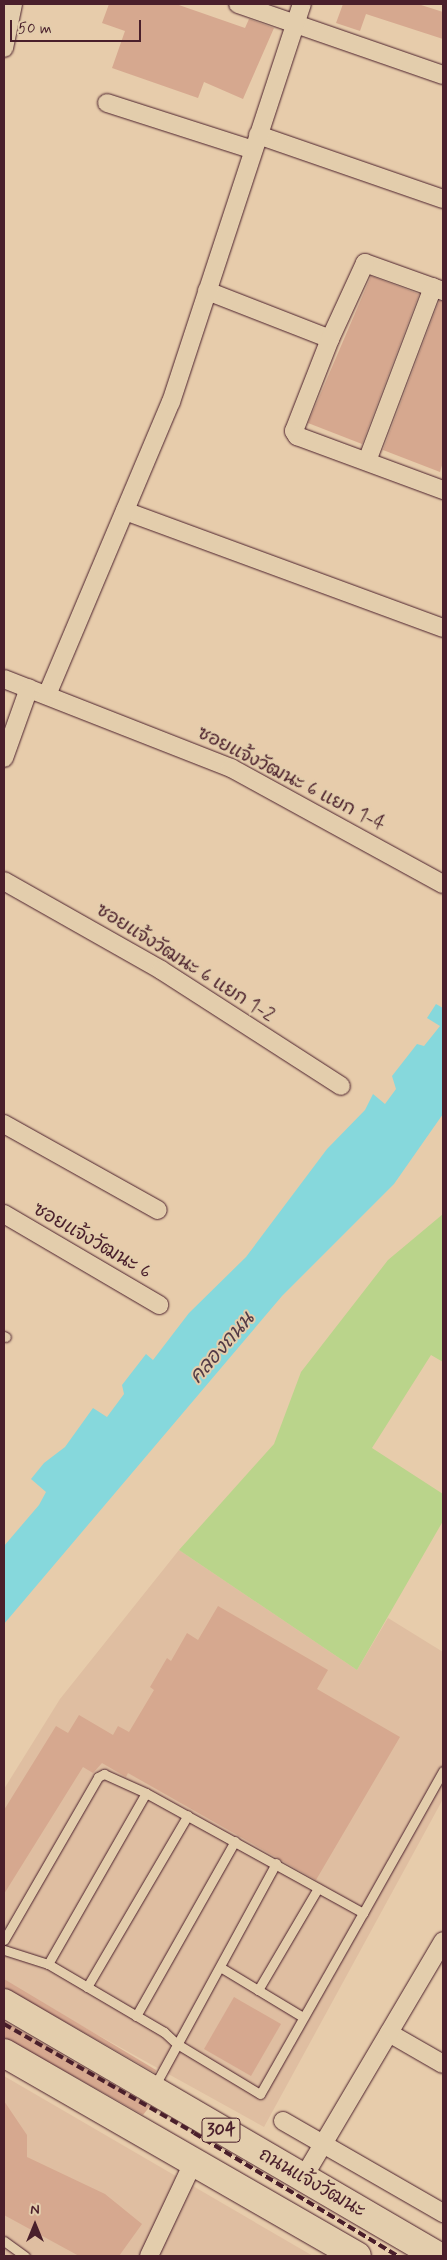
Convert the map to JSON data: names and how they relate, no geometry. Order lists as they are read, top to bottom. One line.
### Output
{"streets":{"main road":["304","ถนนแจ้งวัฒนะ"],"street":["ซอยแจ้งวัฒนะ 6 แยก 1-4","ซอยแจ้งวัฒนะ 6 แยก 1-2","ซอยแจ้งวัฒนะ 6"]},"water":["คลองถนน"],"scale_bar":"50 m","north":"top"}
